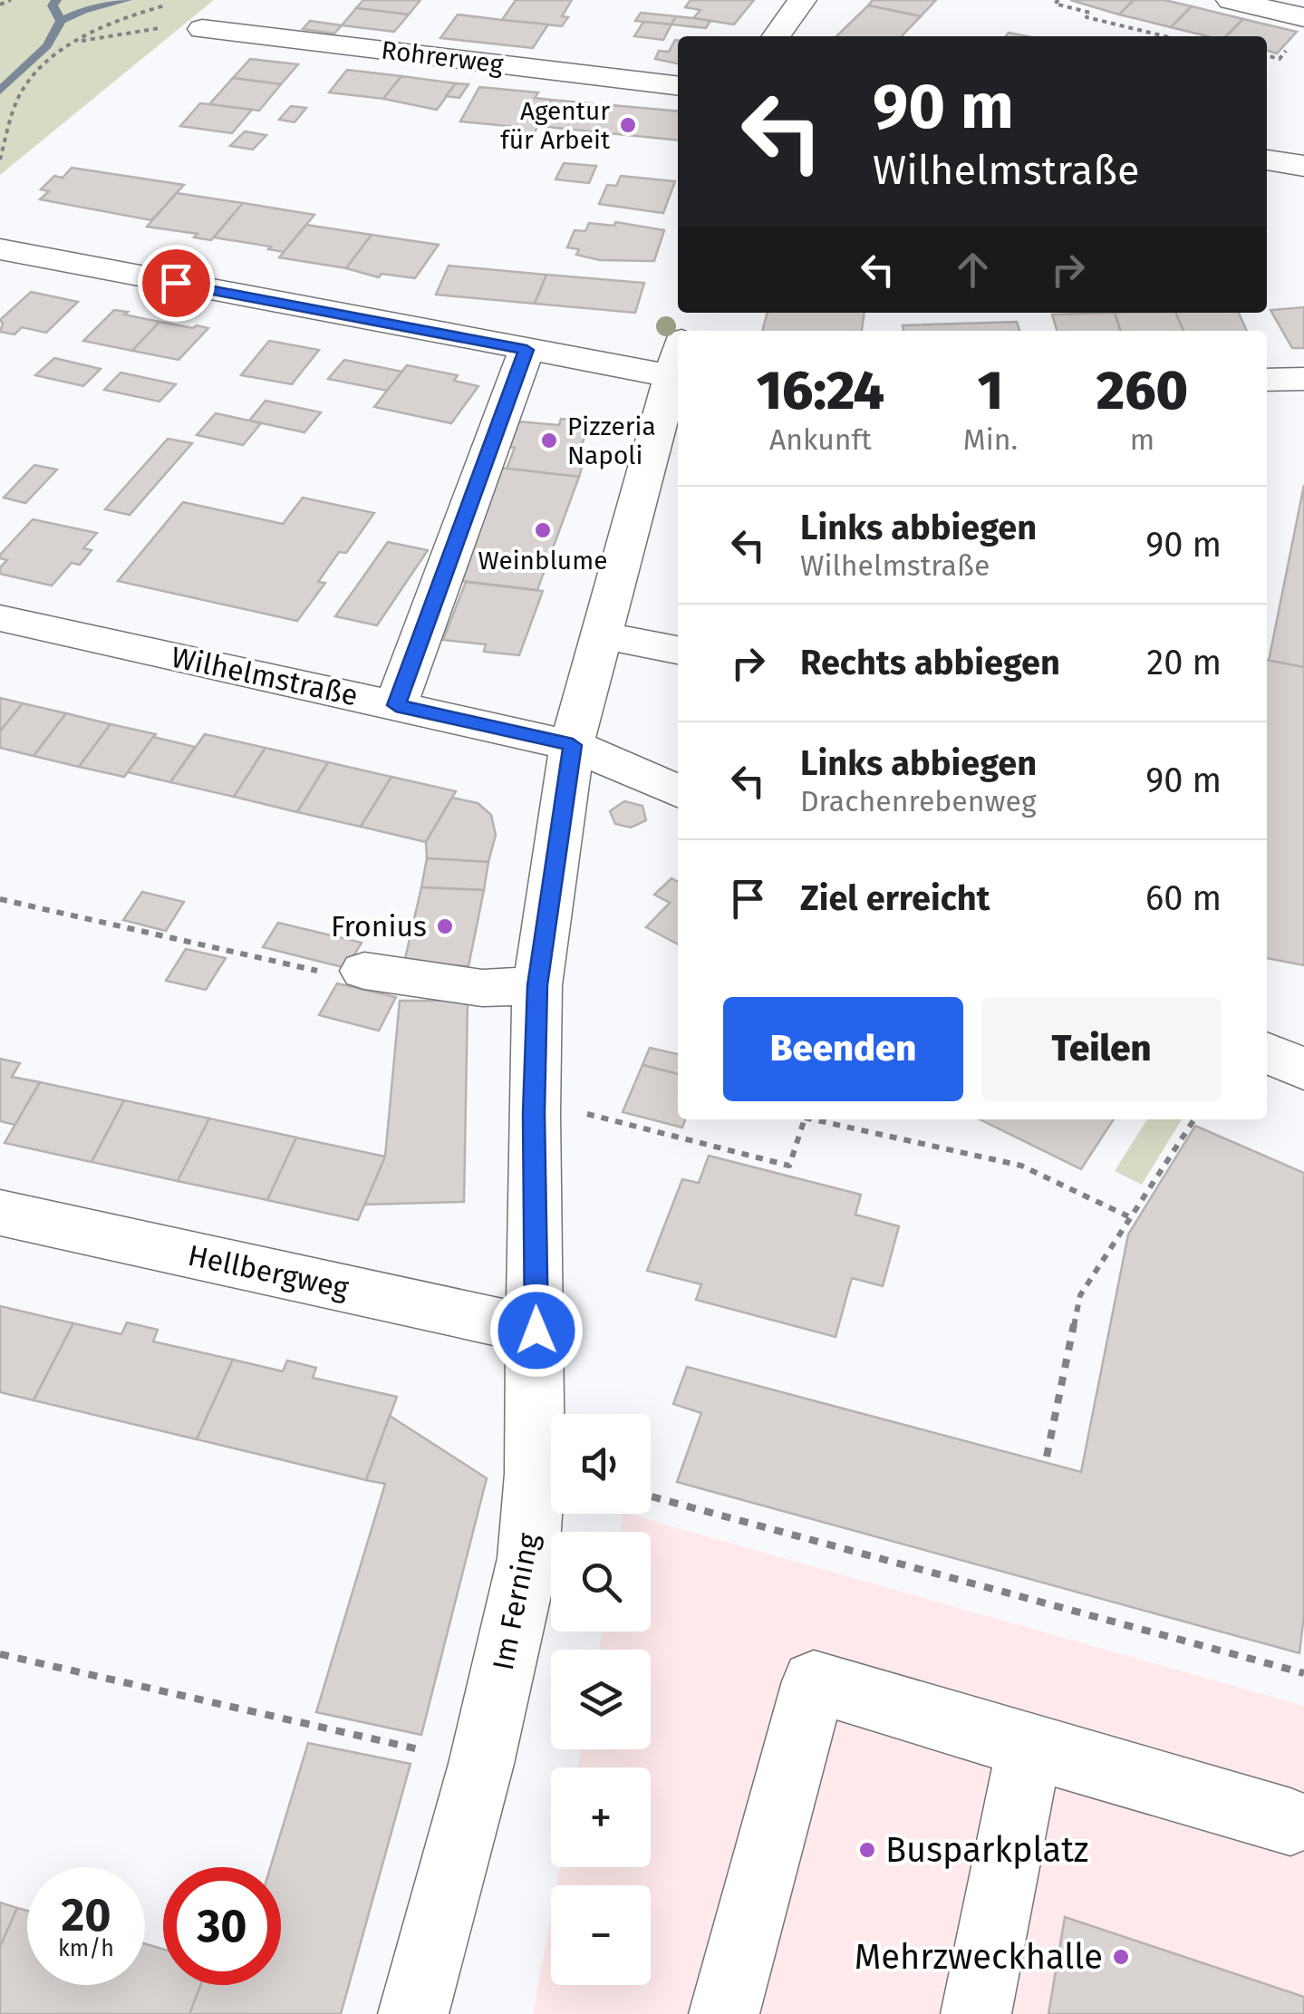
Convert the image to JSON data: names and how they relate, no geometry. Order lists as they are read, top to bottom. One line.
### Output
{"streets":{"street":["Rohrerweg","Wilhelmstraße","Hellbergweg","Im Ferning"]},"crossings":[["Wilhelmstraße","Im Ferning"],["Hellbergweg","Im Ferning"]],"places":["Agentur für Arbeit","Pizzeria Napoli","Weinblume","Fronius","Busparkplatz","Mehrzweckhalle"],"page":{"turn":["90 m","Wilhelmstraße"],"eta":["16:24","Ankunft","1","Min.","260","m"],"list":[{"name":"Links abbiegen","note":"Wilhelmstraße","value":"90 m"},{"name":"Rechts abbiegen","value":"20 m"},{"name":"Links abbiegen","note":"Drachenrebenweg","value":"90 m"},{"name":"Ziel erreicht","value":"60 m"}],"buttons":["Beenden","Teilen"],"map_buttons":["+","−"],"speed":"20 km/h","limit":"30"}}
